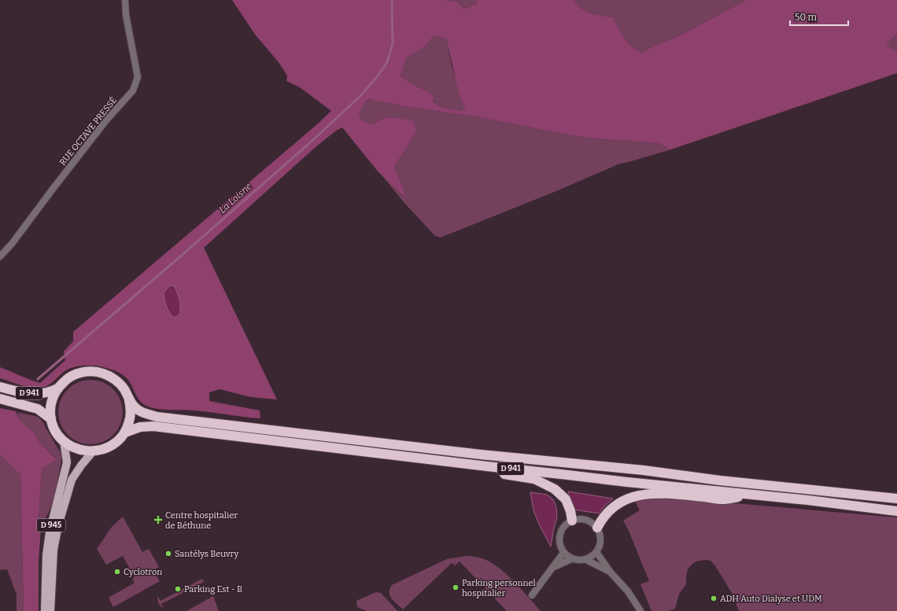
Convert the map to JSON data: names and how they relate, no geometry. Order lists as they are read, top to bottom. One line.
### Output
{"streets":{"highway":["D 941"],"main road":["D 945"],"street":["RUE OCTAVE PRESSÉ"]},"crossings":[["D 941","D 945"]],"water":["La Loisne"],"places":{"health":["Centre hospitalier de Béthune"],"other":["Santélys Beuvry","Cyclotron","Parking personnel hospitalier","Parking Est - B","ADH Auto Dialyse et UDM"]},"scale_bar":"50 m"}
